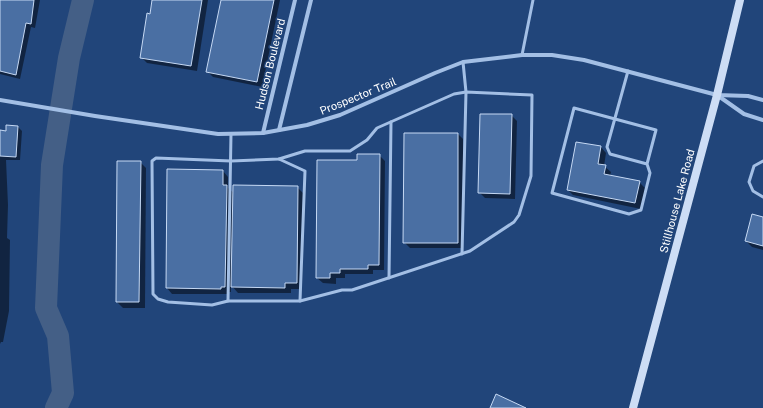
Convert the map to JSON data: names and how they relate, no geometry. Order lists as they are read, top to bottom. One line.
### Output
{"streets":{"main road":["Stillhouse Lake Road"],"street":["Hudson Boulevard","Prospector Trail"]},"crossings":[["Hudson Boulevard","Prospector Trail"],["Prospector Trail","Stillhouse Lake Road"]]}
